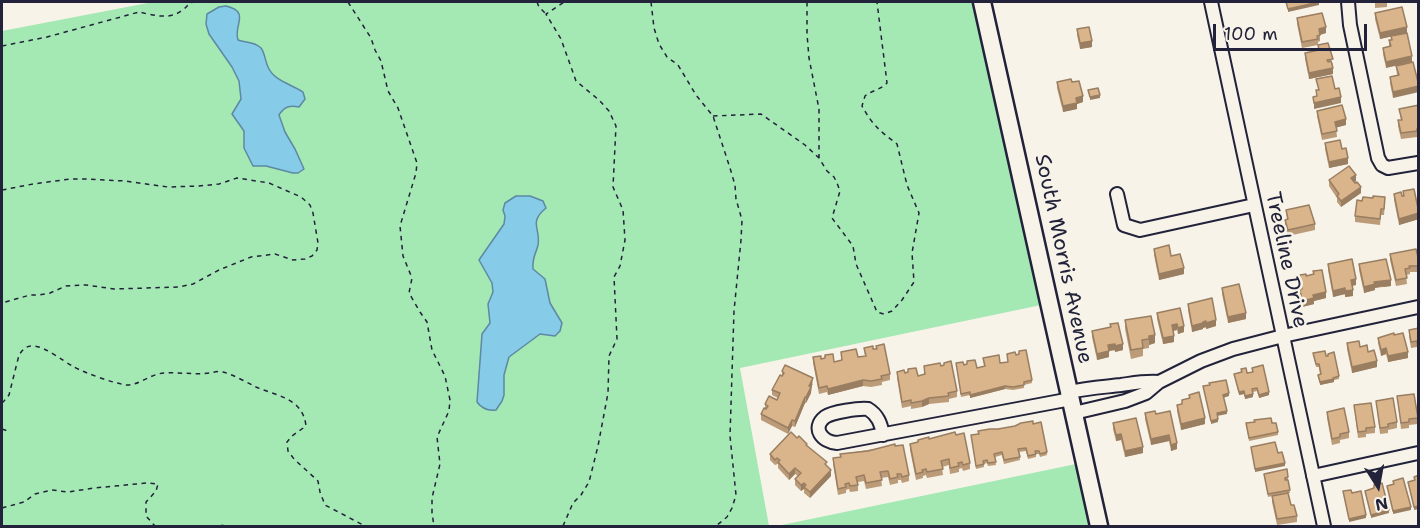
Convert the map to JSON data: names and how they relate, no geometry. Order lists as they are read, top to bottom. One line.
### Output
{"streets":{"street":["South Morris Avenue","Treeline Drive"]},"scale_bar":"100 m","north":"bottom"}
